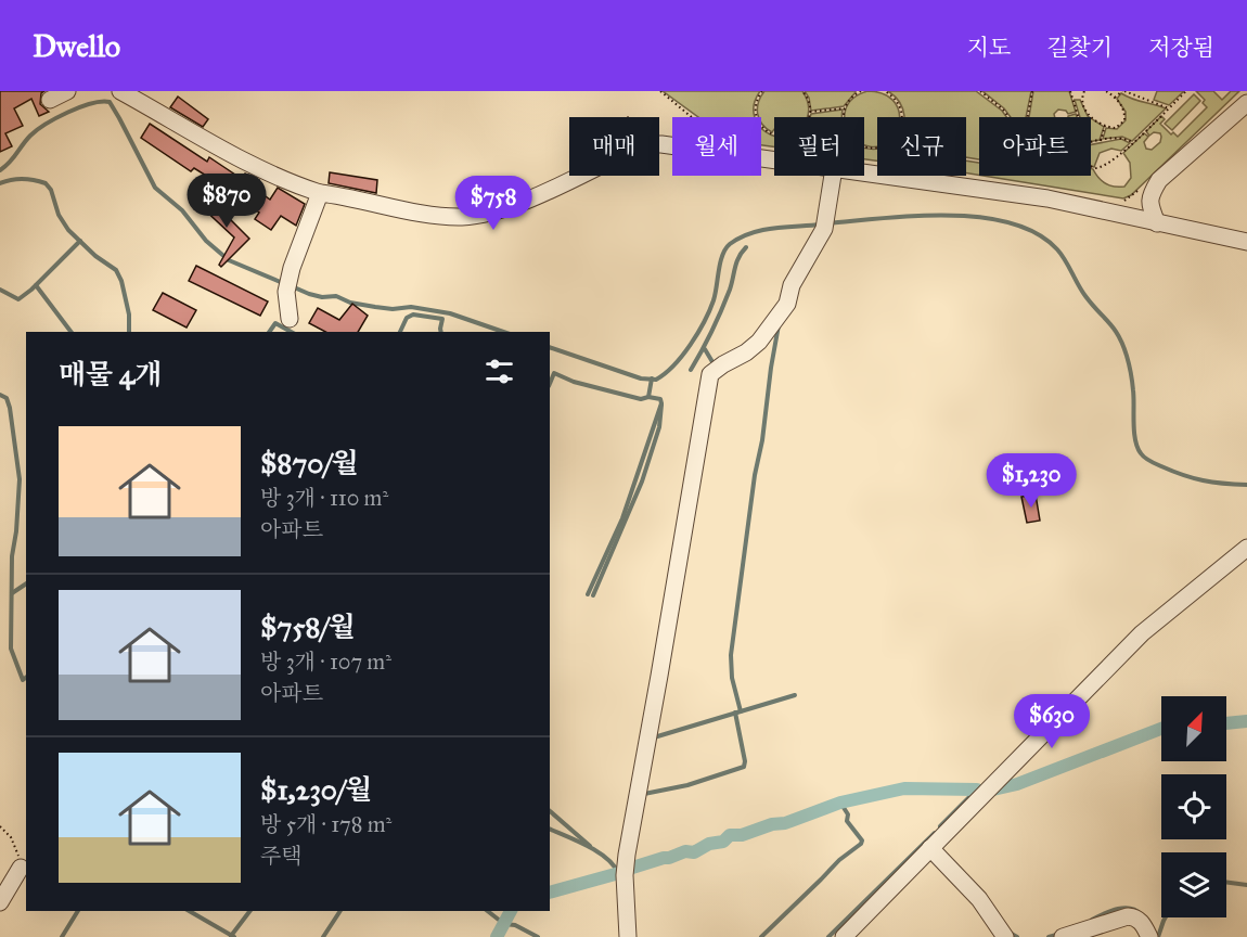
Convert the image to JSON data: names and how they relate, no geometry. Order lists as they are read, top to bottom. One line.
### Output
{"north":"top right","page":{"header":"Dwello","nav":["지도","길찾기","저장됨"],"chip":["매매","월세","필터","신규","아파트"],"price":["$870","$758","$1,230","$630"],"heading":"매물 4개","list":[{"name":"$870/월","note":"방 3개 · 110 m² · 아파트"},{"name":"$758/월","note":"방 3개 · 107 m² · 아파트"},{"name":"$1,230/월","note":"방 5개 · 178 m² · 주택"}]}}
